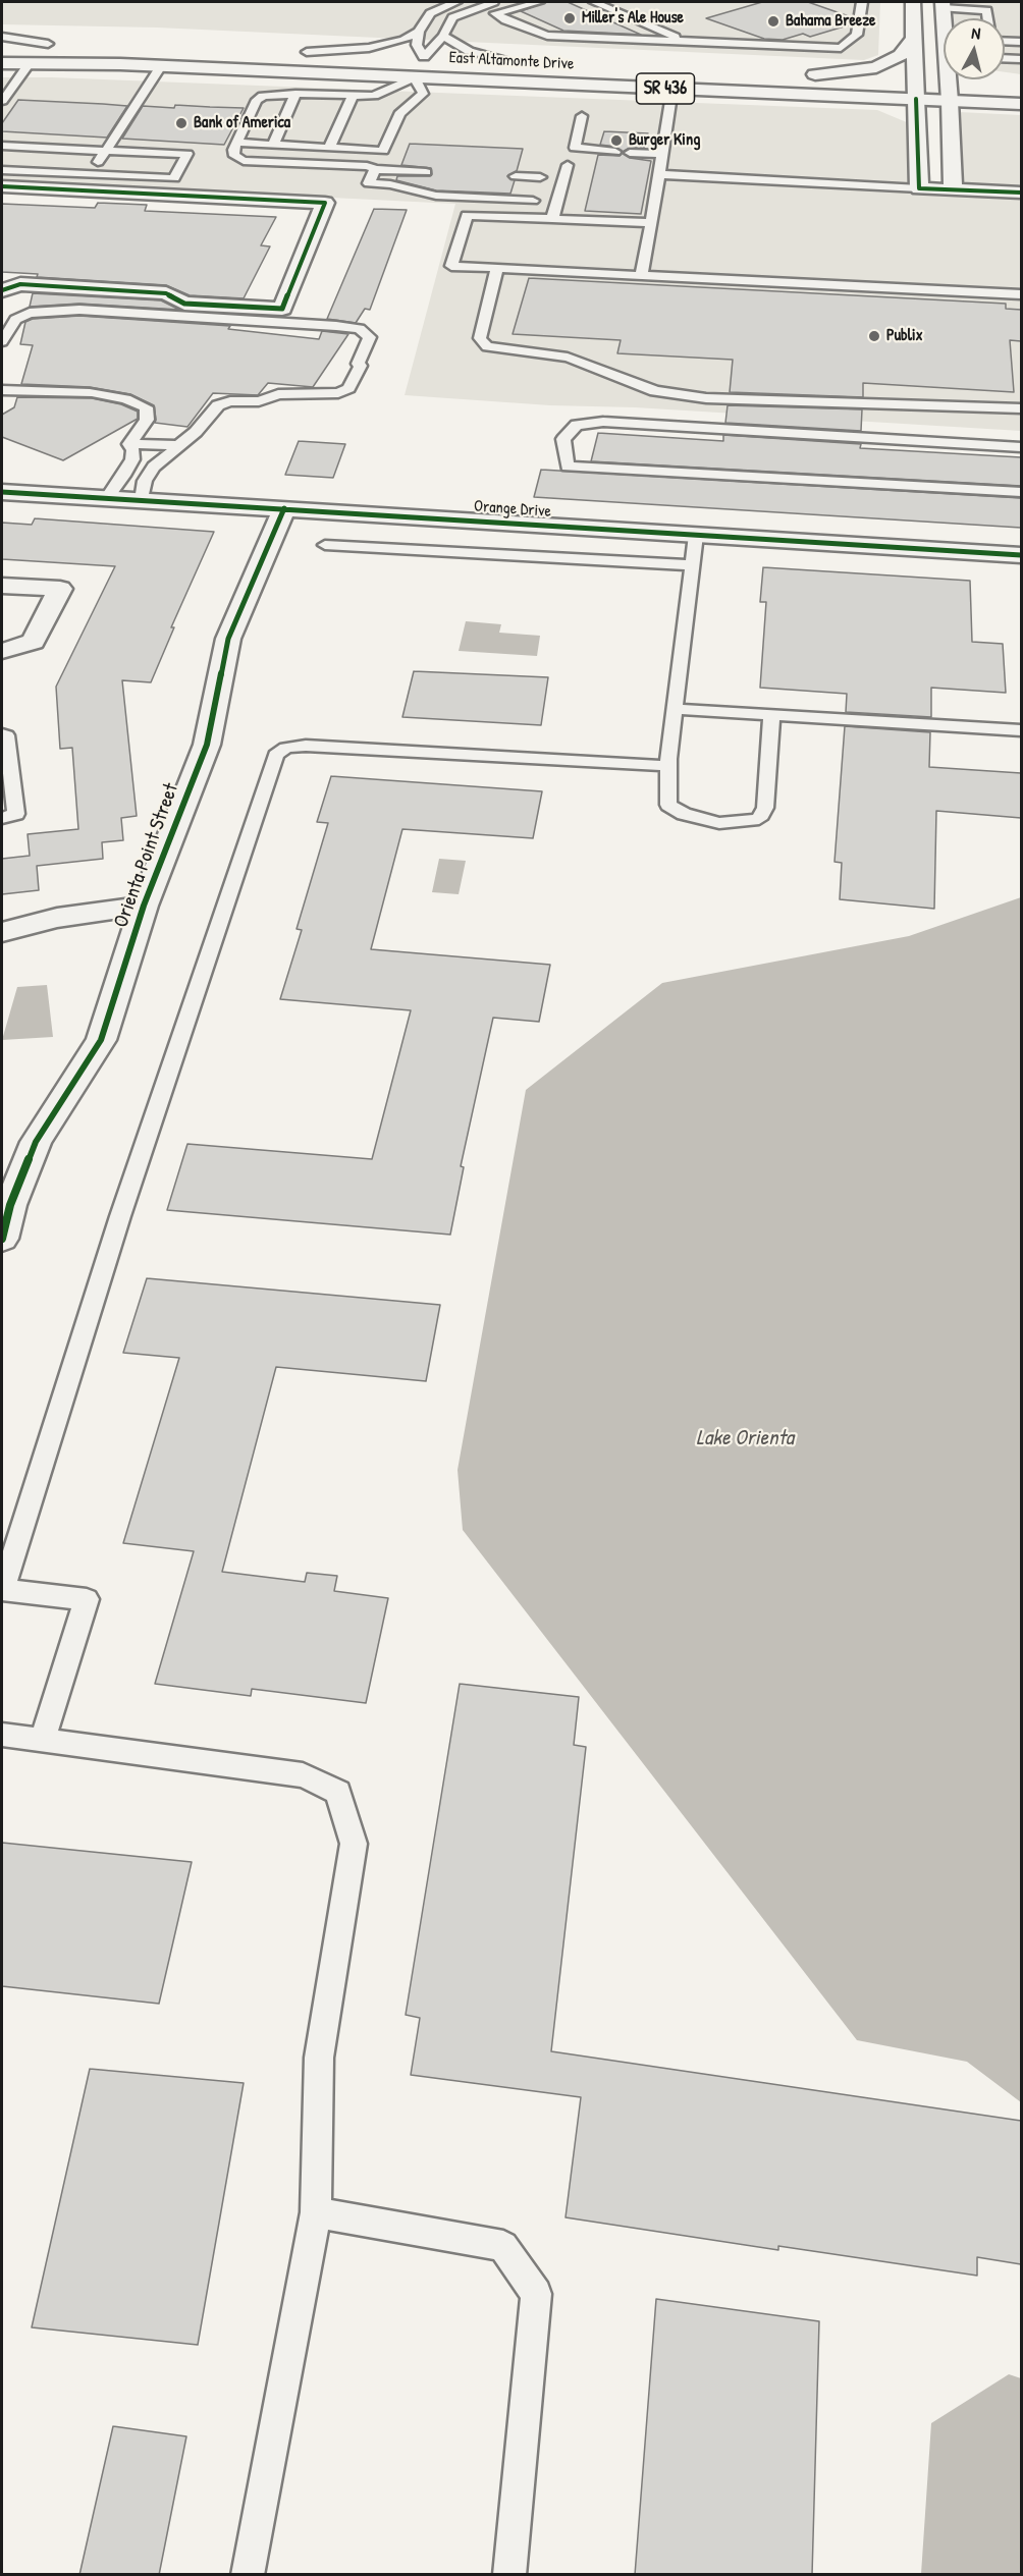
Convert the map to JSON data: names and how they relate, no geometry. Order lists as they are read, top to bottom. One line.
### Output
{"streets":{"street":["East Altamonte Drive","SR 436","Orange Drive","Orienta Point Street"]},"crossings":[["Orange Drive","Orienta Point Street"]],"water":["Lake Orienta"],"places":["Miller's Ale House","Bahama Breeze","Bank of America","Burger King","Publix"],"north":"top"}
